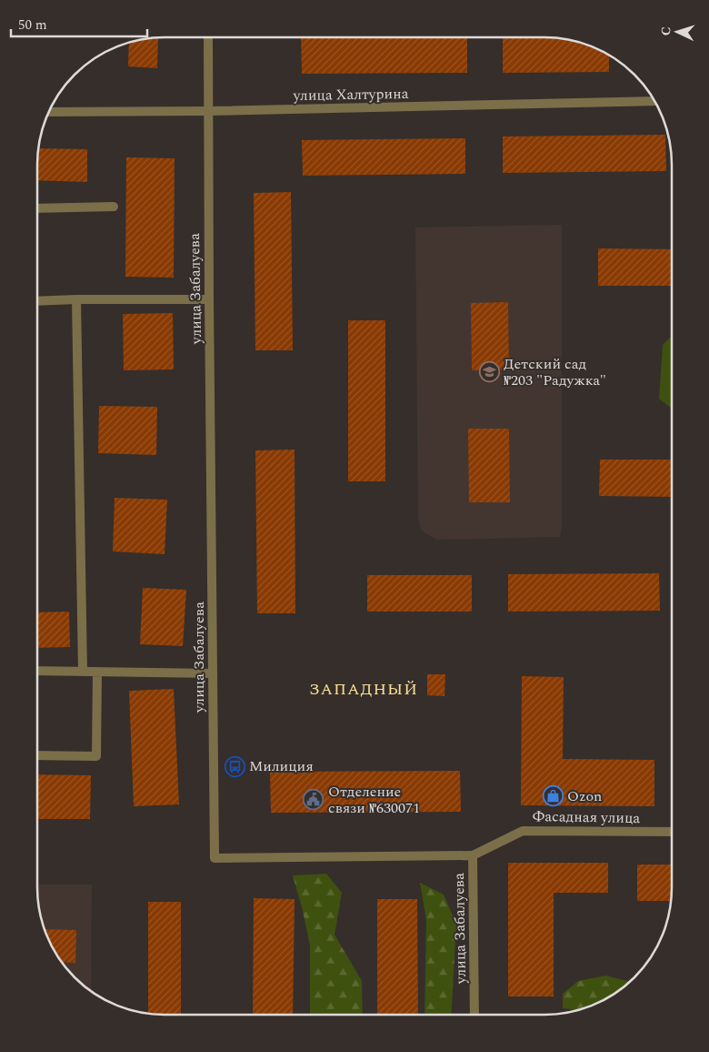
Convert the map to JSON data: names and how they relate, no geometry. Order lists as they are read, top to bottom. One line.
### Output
{"streets":{"street":["улица Халтурина","улица Забалуева","Фасадная улица"]},"crossings":[["улица Халтурина","улица Забалуева"],["улица Забалуева","Фасадная улица"]],"districts":["ЗАПАДНЫЙ"],"places":{"school or university":["Детский сад №203 \"Радужка\""],"bus stop":["Милиция"],"shop":["Ozon"],"public building":["Отделение связи №630071"]},"scale_bar":"50 m","north":"left"}
